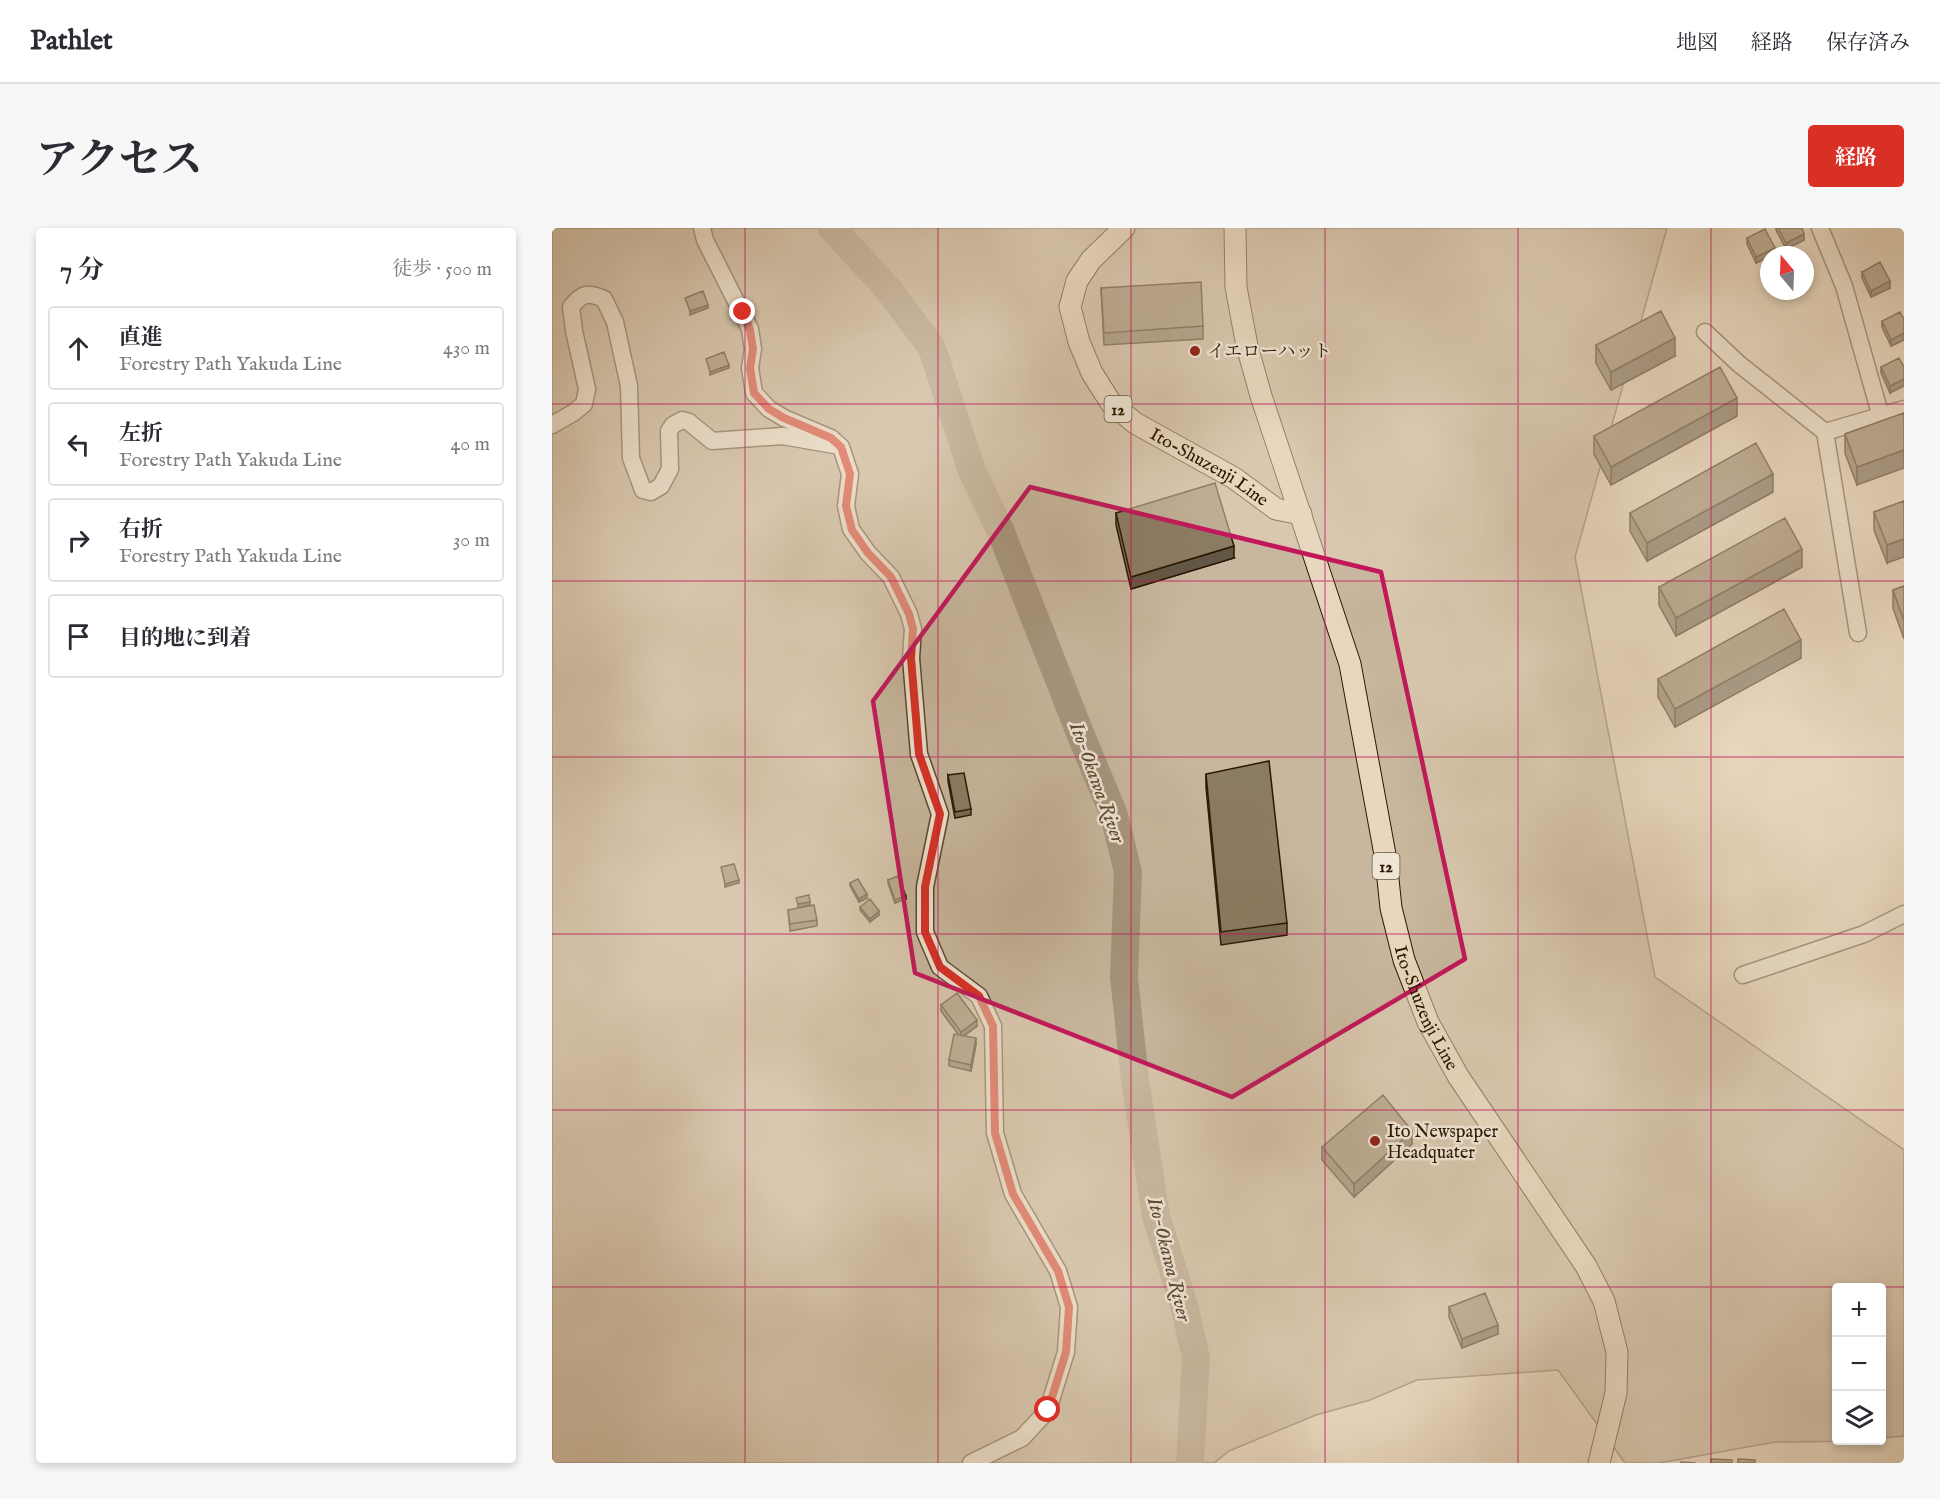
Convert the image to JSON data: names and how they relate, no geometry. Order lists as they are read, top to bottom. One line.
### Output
{"streets":{"main road":["12","Ito-Shuzenji Line"]},"water":["Ito-Okawa River"],"places":["イエローハット","Ito Newspaper Headquater"],"north":"top","page":{"header":"Pathlet","nav":["地図","経路","保存済み"],"title":"アクセス","buttons":"経路","heading":["7 分","徒歩 · 500 m"],"list":[["直進","Forestry Path Yakuda Line","430 m"],["左折","Forestry Path Yakuda Line","40 m"],["右折","Forestry Path Yakuda Line","30 m"],"目的地に到着"],"map_buttons":["+","−"]}}
